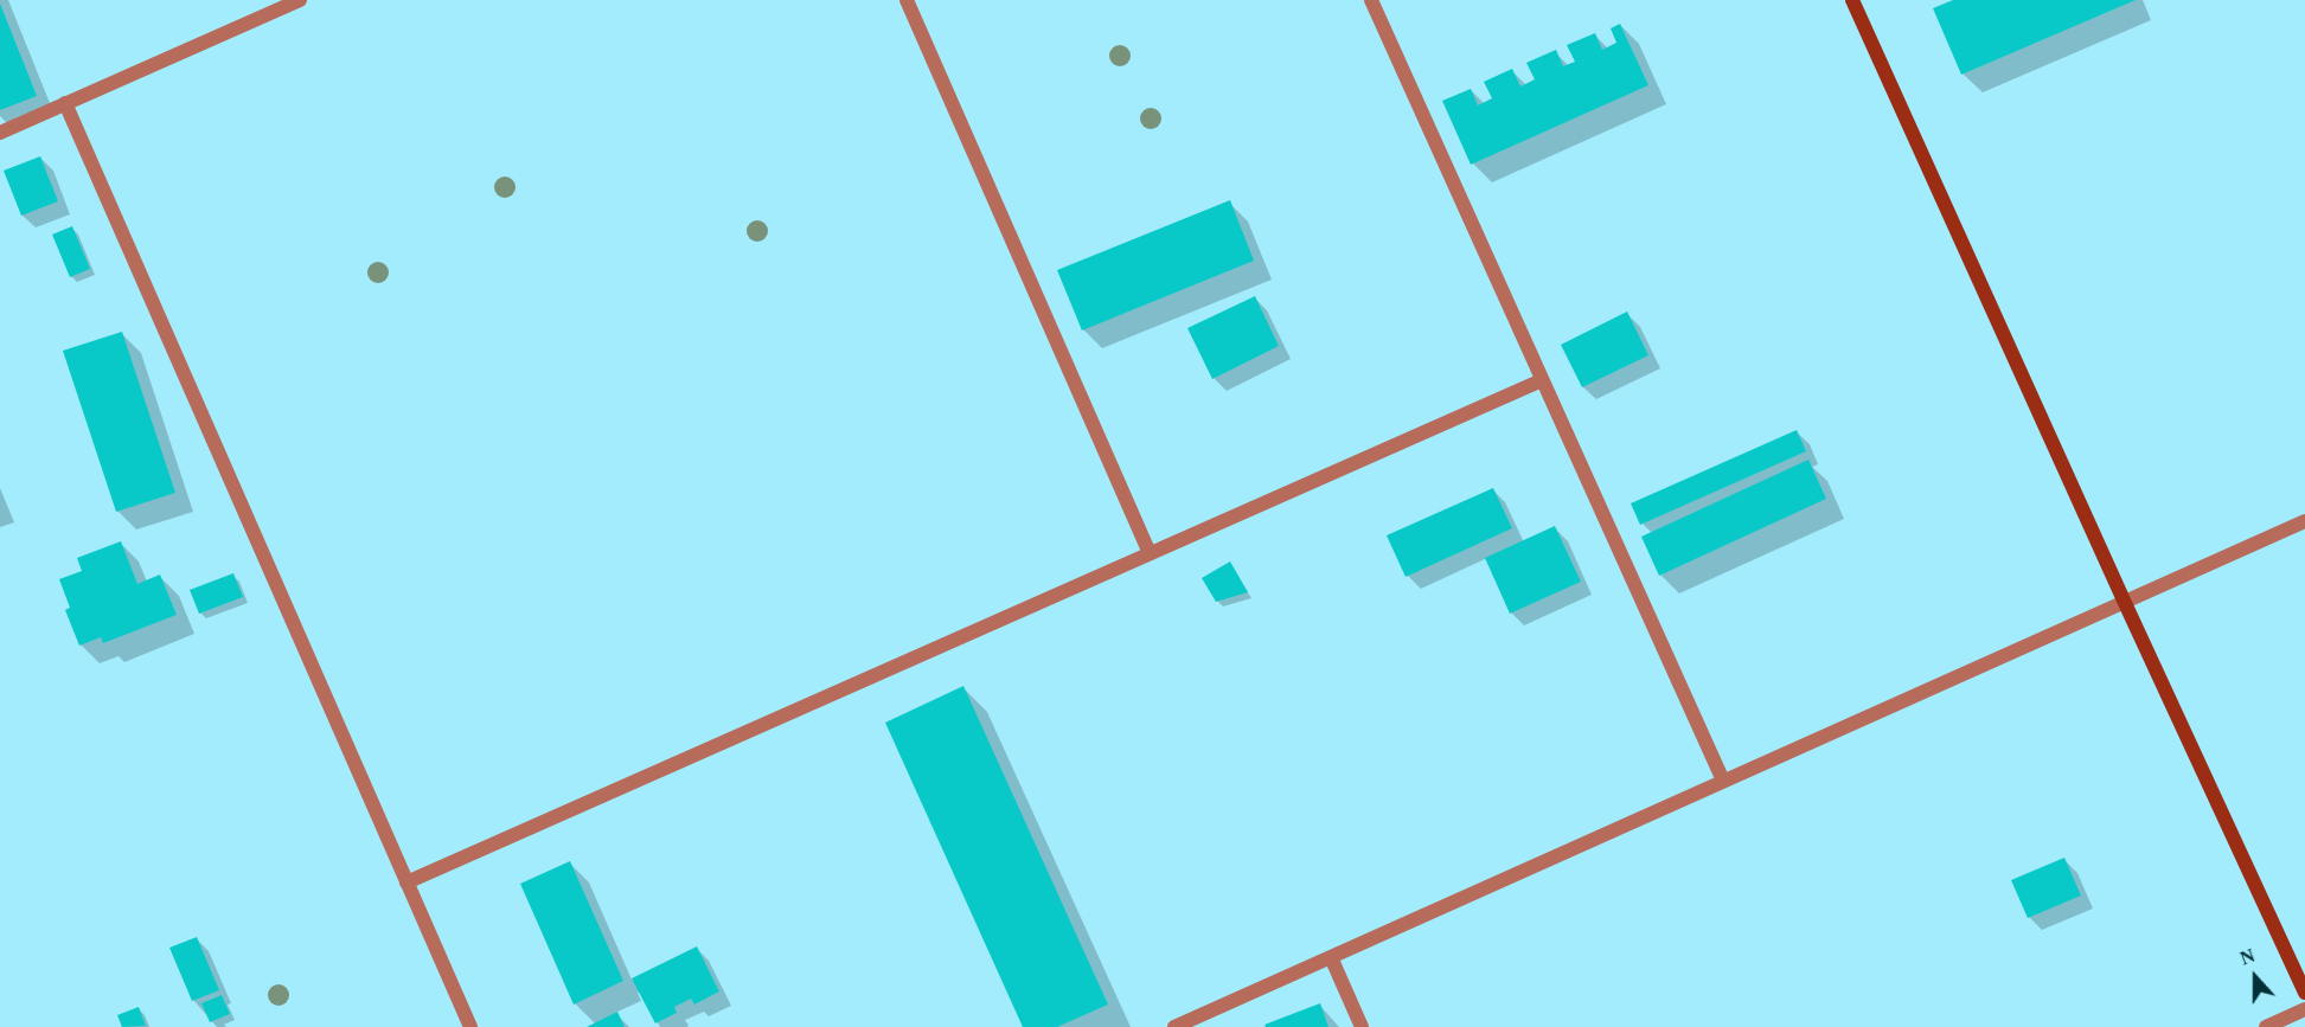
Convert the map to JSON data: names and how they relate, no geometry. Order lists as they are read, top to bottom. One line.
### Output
{"north":"top"}
